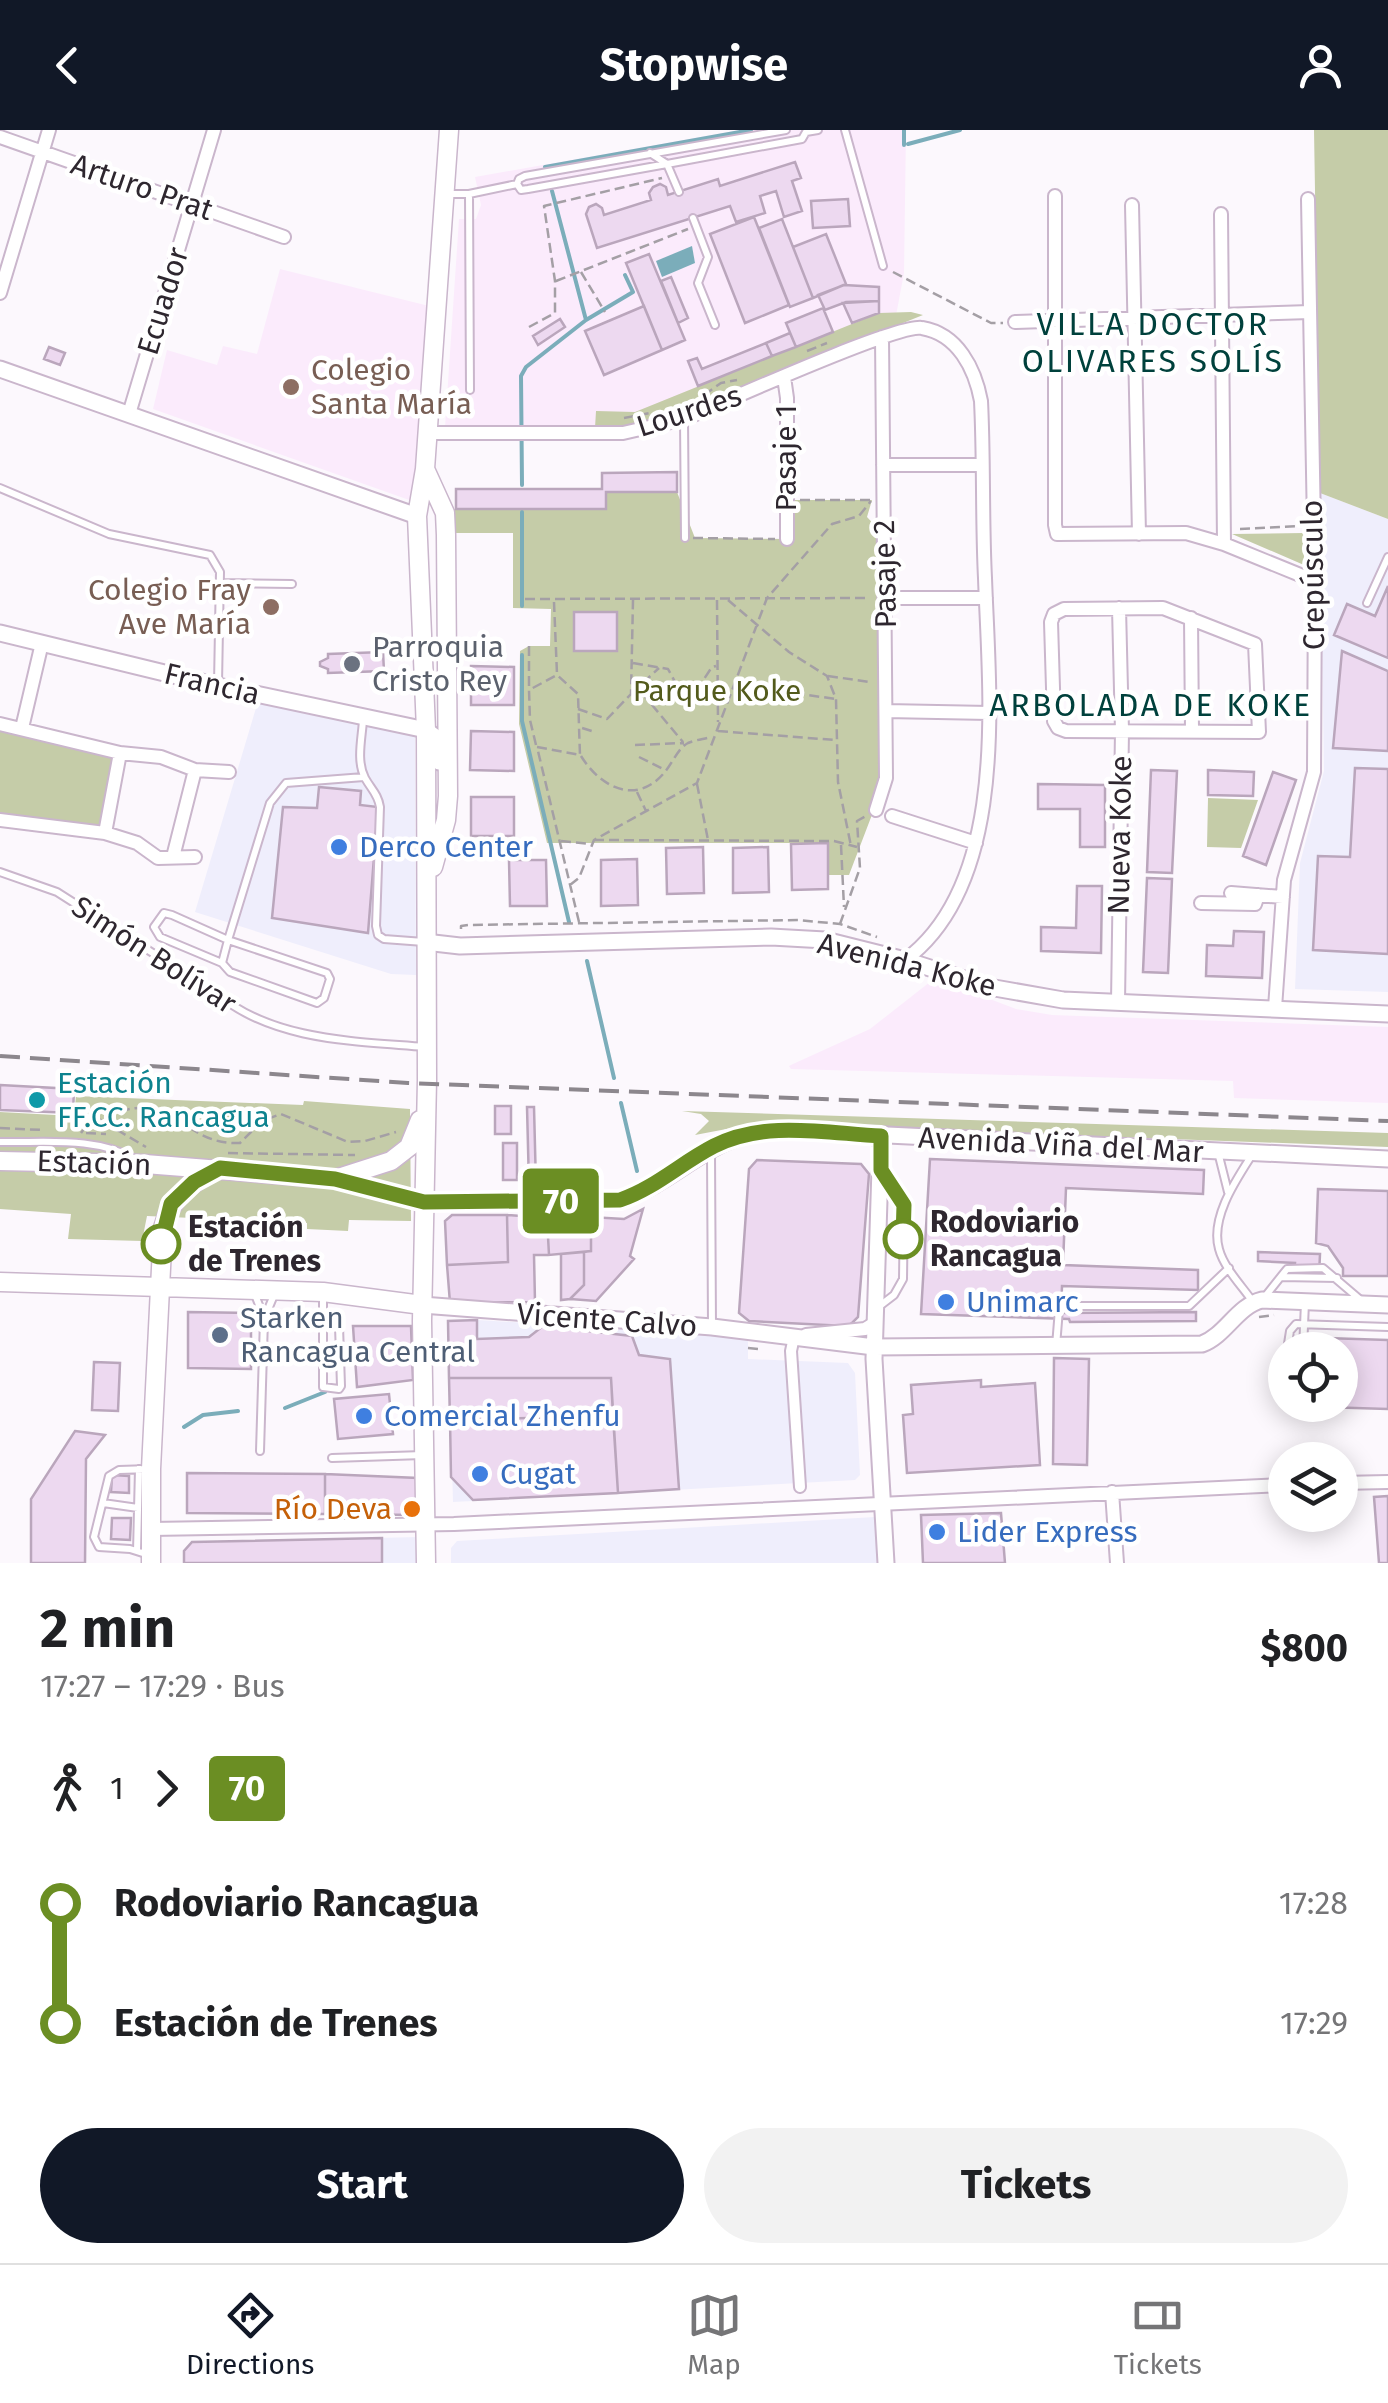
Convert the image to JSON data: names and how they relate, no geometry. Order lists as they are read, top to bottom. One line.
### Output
{"streets":{"main road":["Estación","Vicente Calvo"],"street":["Arturo Prat","Ecuador","Lourdes","Pasaje 1","Pasaje 2","Crepúsculo","Francia","Nueva Koke","Avenida Koke","Avenida Viña del Mar"],"lane":["Simón Bolívar"]},"crossings":[["Arturo Prat","Ecuador"],["Lourdes","Pasaje 1"],["Lourdes","Pasaje 2"],["Crepúsculo","Avenida Koke"],["Nueva Koke","Avenida Koke"],["Avenida Viña del Mar","Estación"]],"districts":["VILLA DOCTOR OLIVARES SOLÍS","ARBOLADA DE KOKE"],"parks":["Parque Koke"],"places":["Colegio Santa María","Colegio Fray Ave María","Parroquia Cristo Rey","Derco Center","Estación FF.CC. Rancagua","Rodoviario Rancagua","Estación de Trenes","Unimarc","Starken Rancagua Central","Comercial Zhenfu","Cugat","Río Deva","Lider Express"],"lines":["bus line 70"],"page":{"header":"Stopwise","on_map":"70","heading":["2 min","17:27 – 17:29 · Bus","$800"],"legs":["1","70"],"list":[{"name":"Rodoviario Rancagua","value":"17:28"},{"name":"Estación de Trenes","value":"17:29"}],"buttons":["Start","Tickets"],"tabs":["Directions","Map","Tickets"]}}
